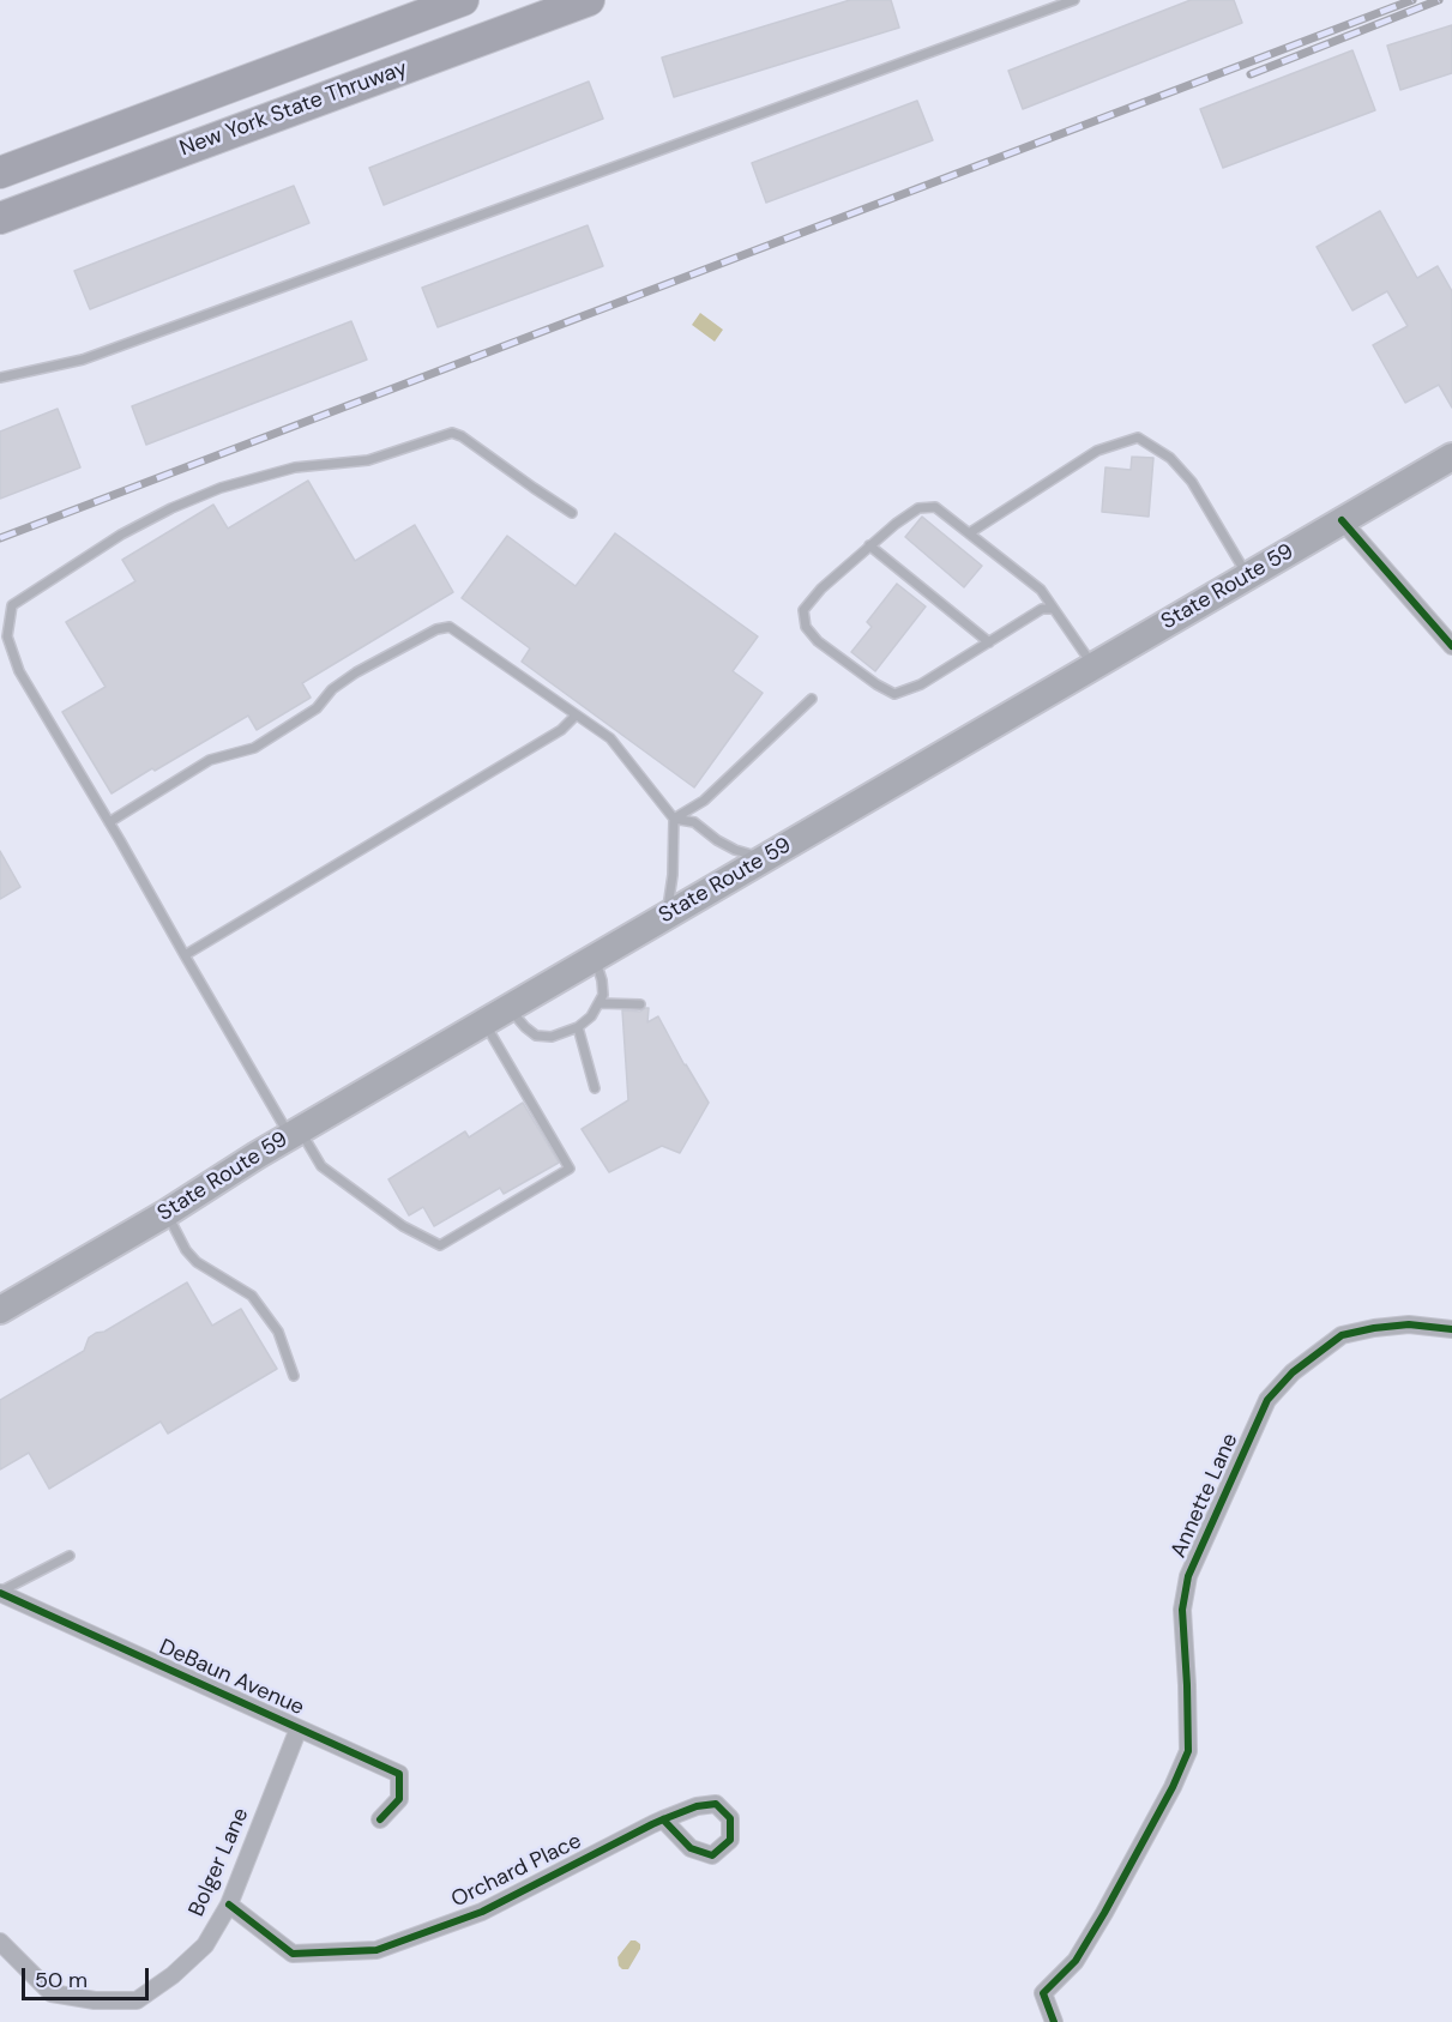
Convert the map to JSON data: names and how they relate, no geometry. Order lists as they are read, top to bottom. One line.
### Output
{"streets":{"highway":["New York State Thruway"],"main road":["State Route 59"],"street":["Annette Lane","DeBaun Avenue","Bolger Lane","Orchard Place"]},"crossings":[["DeBaun Avenue","Bolger Lane"],["Bolger Lane","Orchard Place"]],"scale_bar":"50 m"}
